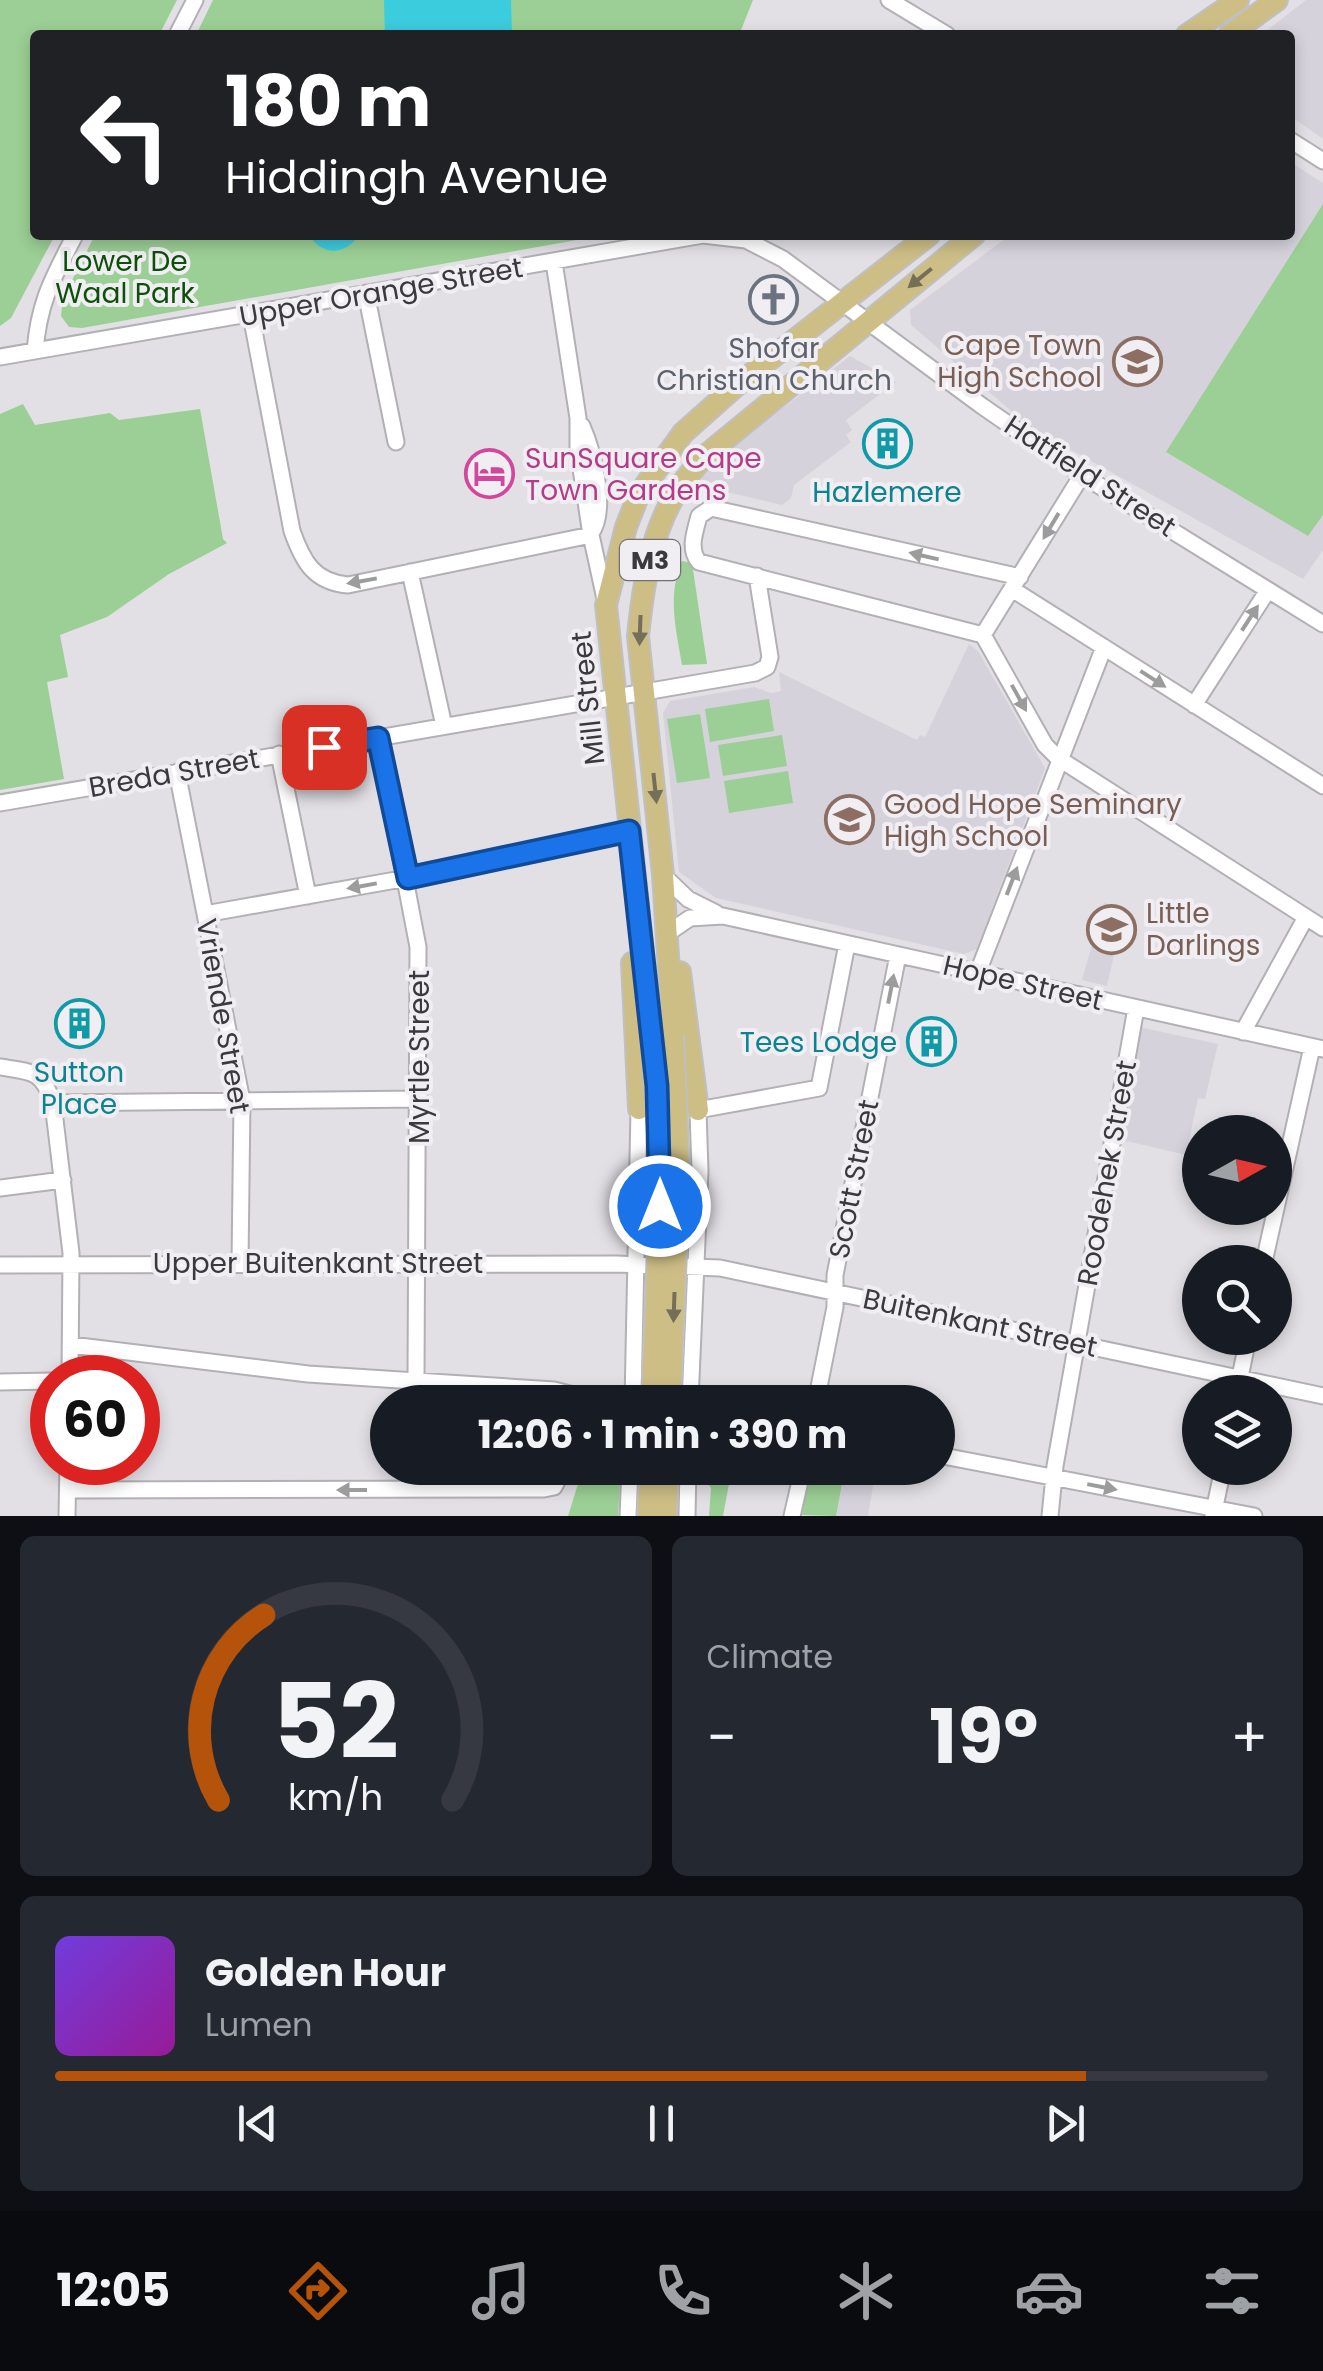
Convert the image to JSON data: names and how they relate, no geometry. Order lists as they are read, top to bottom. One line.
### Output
{"streets":{"main road":["M3","Mill Street"],"street":["Upper Orange Street","Hatfield Street","Breda Street","Hope Street","Vriende Street","Myrtle Street","Roodehek Street","Scott Street","Upper Buitenkant Street","Buitenkant Street"]},"crossings":[["Upper Orange Street","Hatfield Street"],["Upper Orange Street","M3"],["Upper Orange Street","Mill Street"],["Hatfield Street","M3"],["M3","Mill Street"],["M3","Breda Street"],["M3","Hope Street"],["Mill Street","Breda Street"],["Mill Street","Hope Street"],["Breda Street","Vriende Street"],["Breda Street","Myrtle Street"],["Hope Street","Roodehek Street"],["Hope Street","Scott Street"],["Vriende Street","Upper Buitenkant Street"],["Myrtle Street","Upper Buitenkant Street"],["Roodehek Street","Buitenkant Street"],["Scott Street","Buitenkant Street"],["Upper Buitenkant Street","Buitenkant Street"]],"one_way":["Scott Street"],"parks":["Lower De Waal Park"],"places":{"church":["Shofar Christian Church"],"school or university":["Cape Town High School","Good Hope Seminary High School","Little Darlings"],"building":["Hazlemere","Sutton Place","Tees Lodge"],"hotel":["SunSquare Cape Town Gardens"]},"north":"right","page":{"turn":["180 m","Hiddingh Avenue"],"limit":"60","trip":"12:06 · 1 min · 390 m","tile":"Climate","heat":["−","19°","+"],"song":["Golden Hour","Lumen"],"tabs":"12:05","gauge":["52","km/h"]}}
